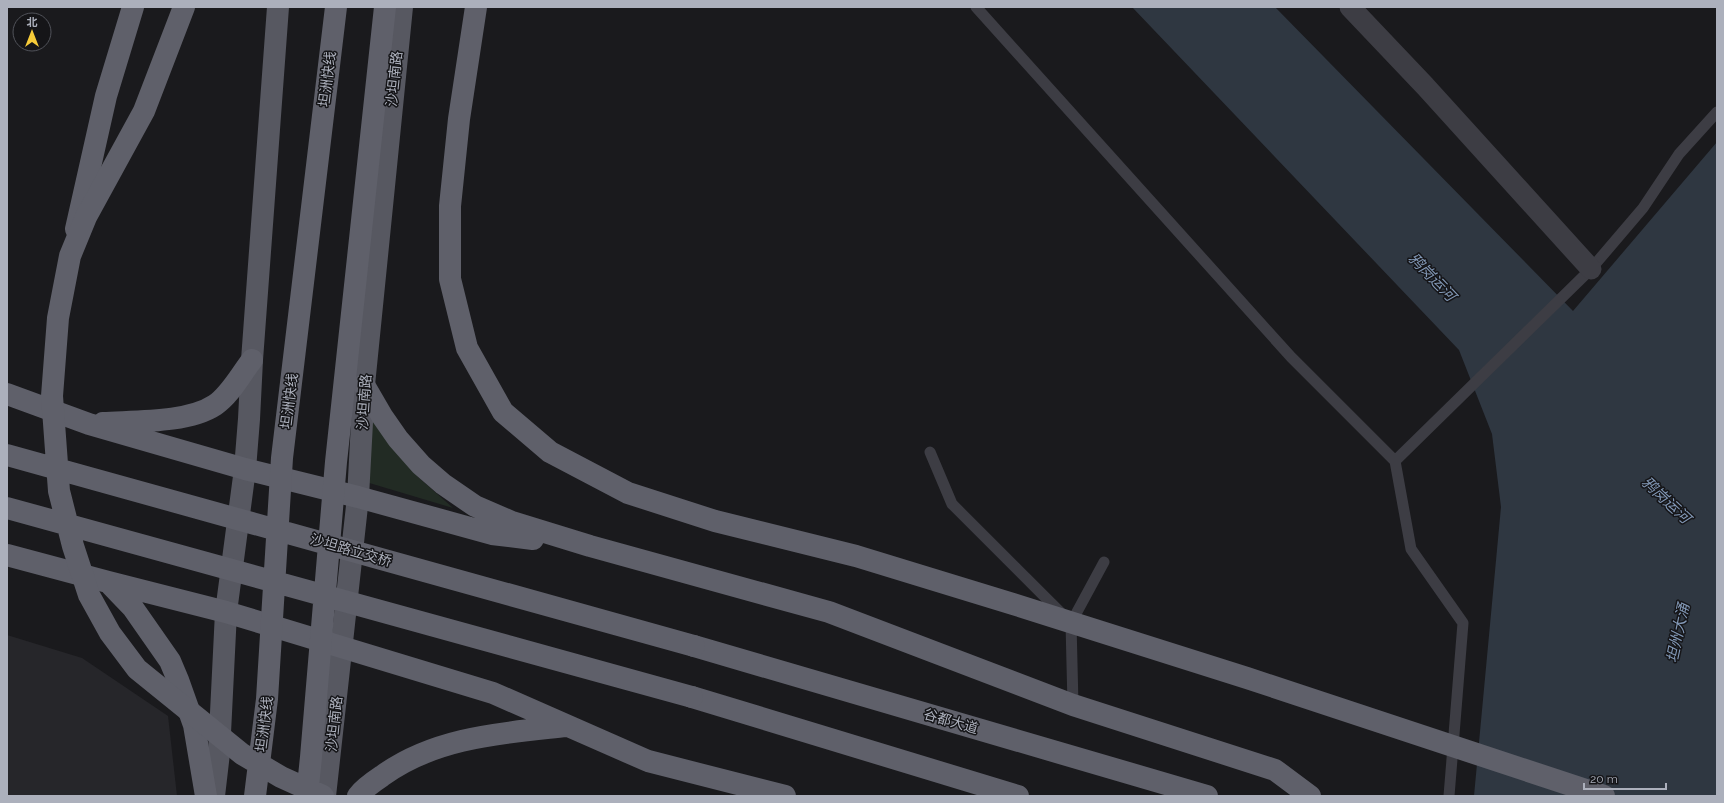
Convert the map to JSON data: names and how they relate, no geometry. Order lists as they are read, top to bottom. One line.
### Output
{"streets":{"highway":["坦洲快线","沙坦路立交桥","谷都大道"],"main road":["沙坦南路"]},"crossings":[["沙坦路立交桥","谷都大道"]],"water":["鸦岗运河","坦州大涌"],"scale_bar":"20 m","north":"top"}
